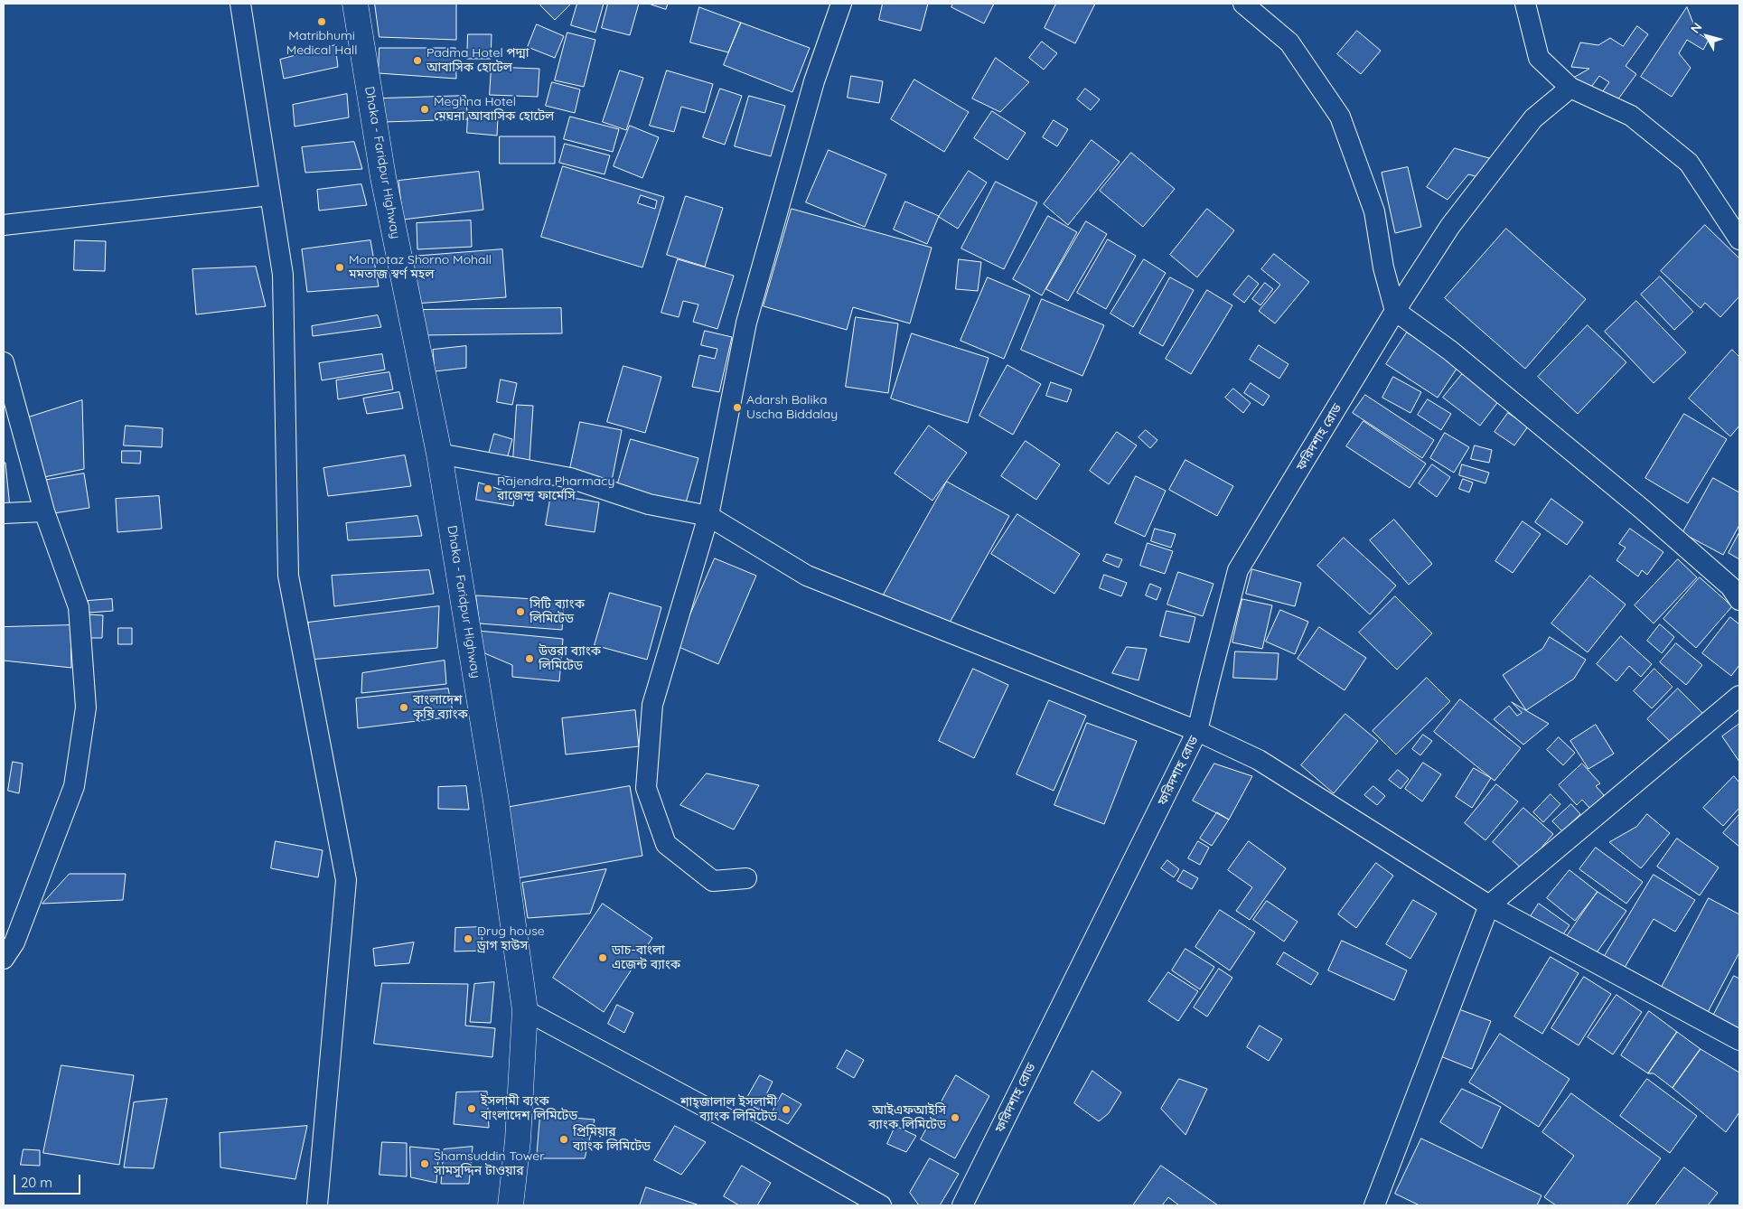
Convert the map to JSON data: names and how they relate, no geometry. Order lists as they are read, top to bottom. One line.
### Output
{"streets":{"highway":["Dhaka - Faridpur Highway"],"street":["ফরিদশাহ রোড"]},"places":["Matribhumi Medical Hall","Padma Hotel পদ্মা আবাসিক হোটেল","Meghna Hotel মেঘনা আবাসিক হোটেল","Momotaz Shorno Mohall মমতাজ স্বর্ণ মহল","Adarsh Balika Uscha Biddalay","Rajendra Pharmacy রাজেন্দ্র ফার্মেসি","সিটি ব্যাংক লিমিটেড","উত্তরা ব্যাংক লিমিটেড","বাংলাদেশ কৃষি ব্যাংক","Drug house ড্রাগ হাউস","ডাচ-বাংলা এজেন্ট ব্যাংক","ইসলামী ব্যংক বাংলাদেশ লিমিটেড","শাহ্জালাল ইসলামী ব্যাংক লিমিটেড","আইএফআইসি ব্যাংক লিমিটেড","প্রিমিয়ার ব্যাংক লিমিটেড","Shamsuddin Tower সামসুদ্দিন টাওয়ার"],"scale_bar":"20 m","north":"top left"}
